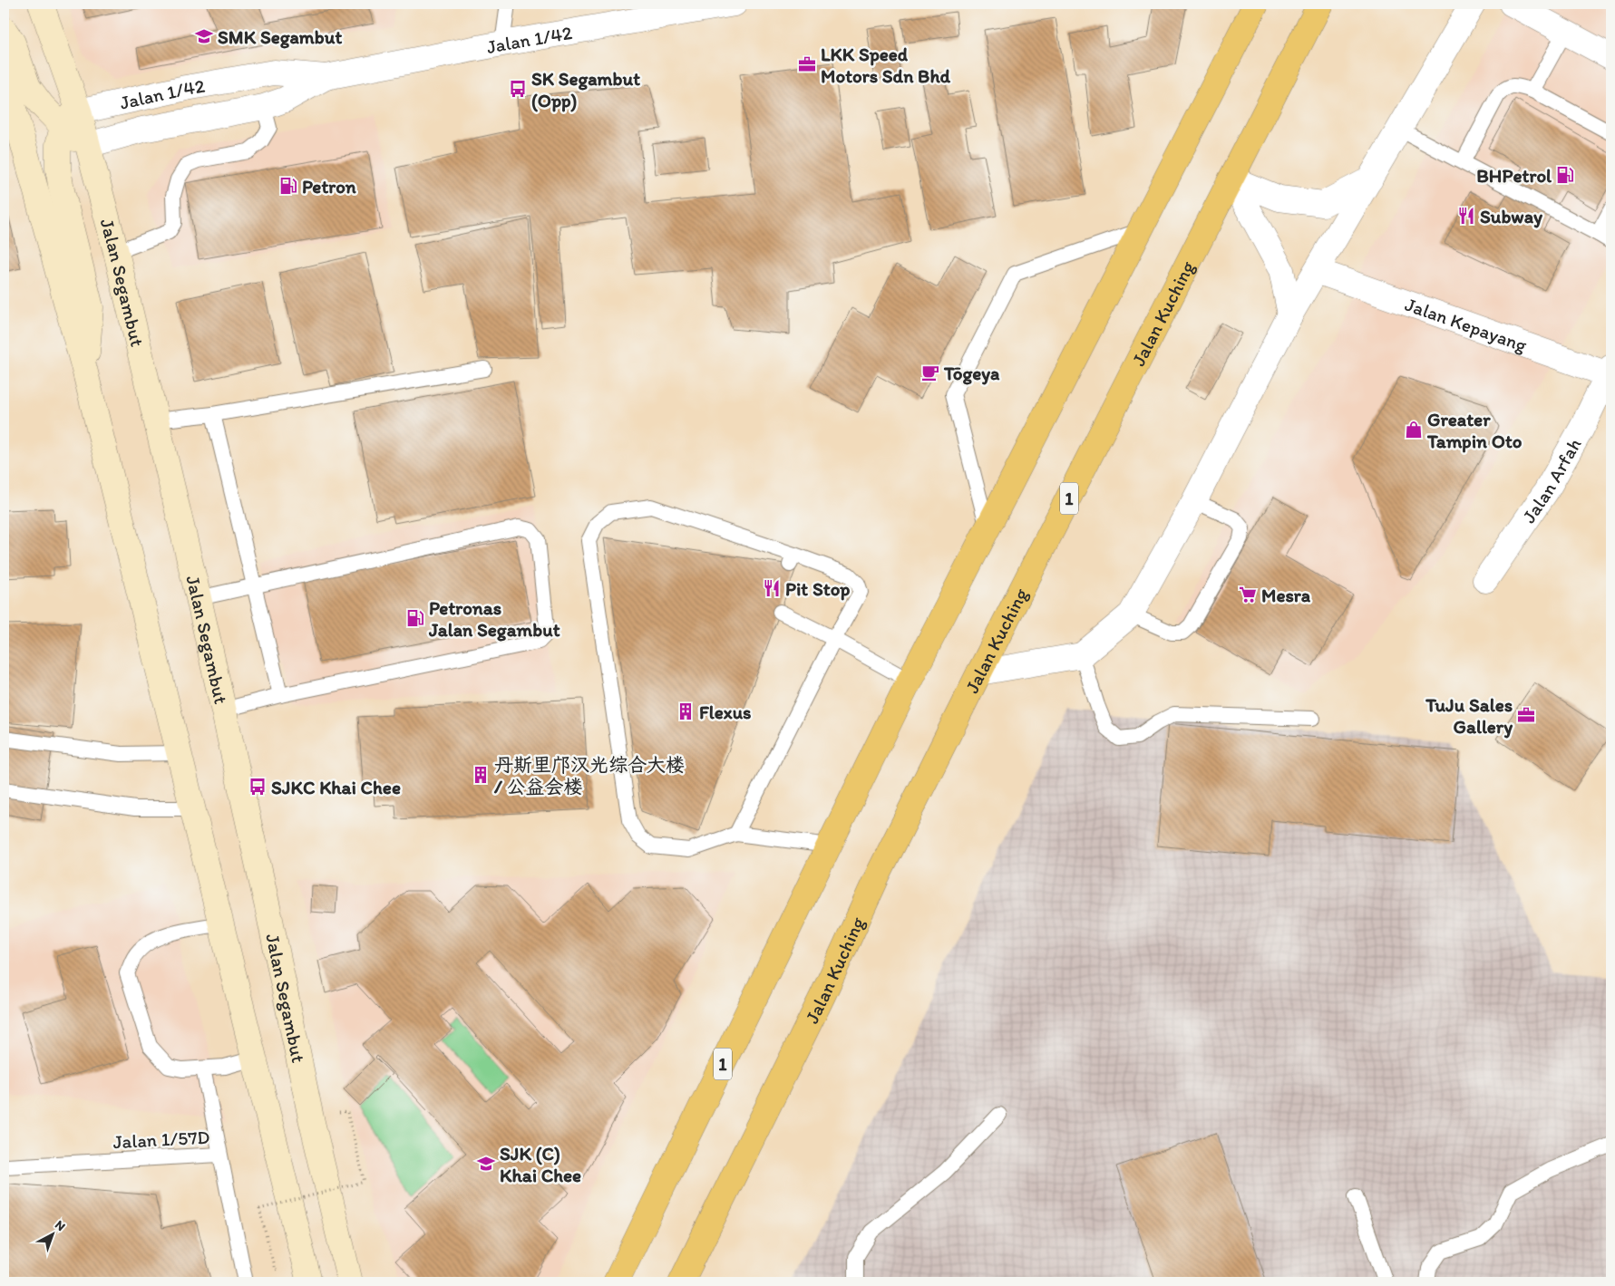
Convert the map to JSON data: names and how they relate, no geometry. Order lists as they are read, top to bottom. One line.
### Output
{"streets":{"highway":["Jalan Kuching","1"],"main road":["Jalan Segambut"],"street":["Jalan 1/42","Jalan Kepayang","Jalan Arfah"],"lane":["Jalan 1/57D"]},"crossings":[["Jalan 1/42","Jalan Segambut"],["Jalan Kepayang","Jalan Arfah"]],"places":{"school or university":["SMK Segambut","SJK (C) Khai Chee"],"office":["LKK Speed Motors Sdn Bhd","TuJu Sales Gallery"],"bus stop":["SK Segambut (Opp)","SJKC Khai Chee"],"fuel station":["BHPetrol","Petron","Petronas Jalan Segambut"],"restaurant":["Subway","Pit Stop"],"cafe":["Tōgeya"],"shop":["Greater Tampin Oto"],"supermarket":["Mesra"],"building":["Flexus","丹斯里邝汉光综合大楼 / 公益会楼"]},"north":"top right"}
